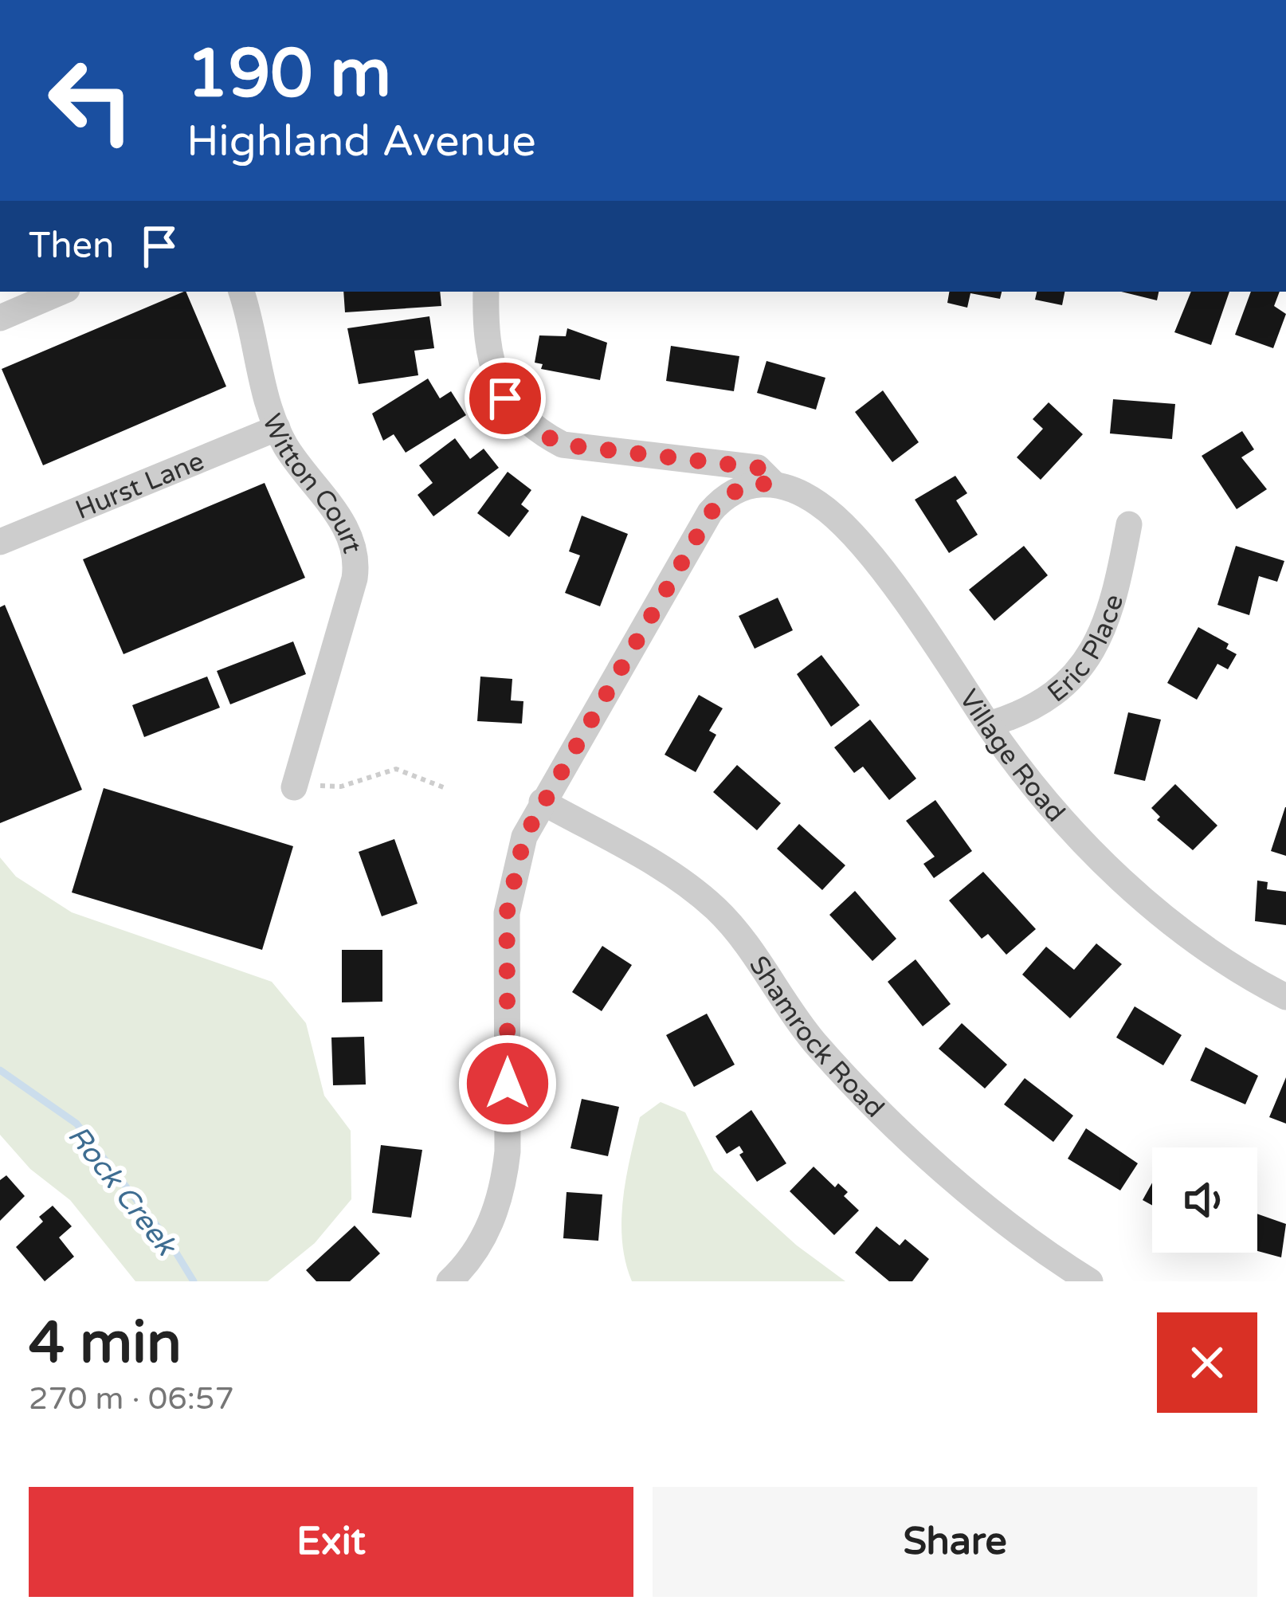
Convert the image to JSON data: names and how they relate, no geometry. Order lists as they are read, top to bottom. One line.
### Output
{"streets":{"street":["Witton Court","Hurst Lane","Eric Place","Village Road","Shamrock Road"]},"crossings":[["Witton Court","Hurst Lane"],["Eric Place","Village Road"]],"water":["Rock Creek"],"page":{"turn":["190 m","Highland Avenue"],"then":"Then","heading":["4 min","270 m · 06:57"],"buttons":["Exit","Share"]}}
